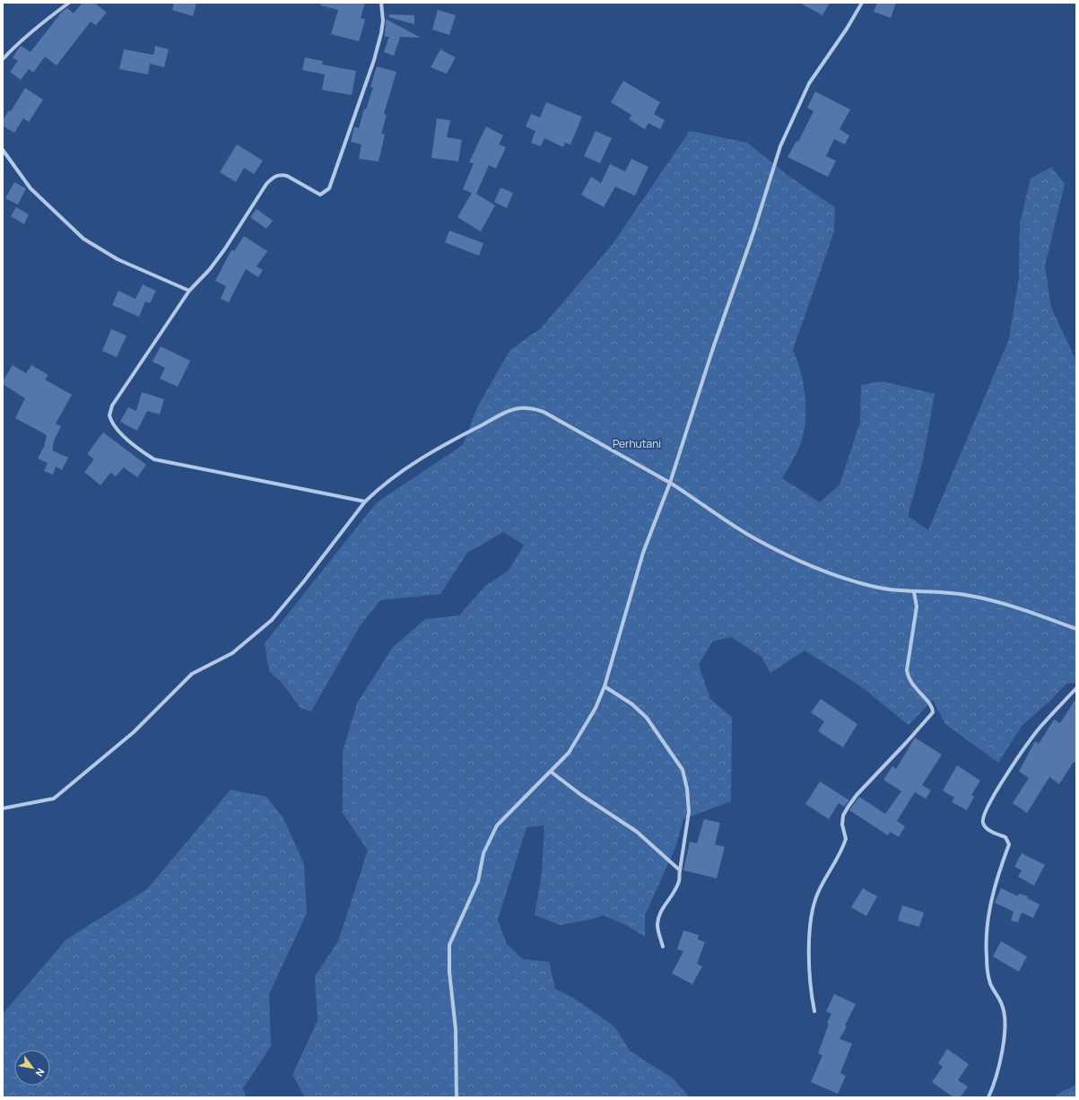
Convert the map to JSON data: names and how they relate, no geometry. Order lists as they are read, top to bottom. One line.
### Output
{"parks":["Perhutani"],"north":"bottom right"}
